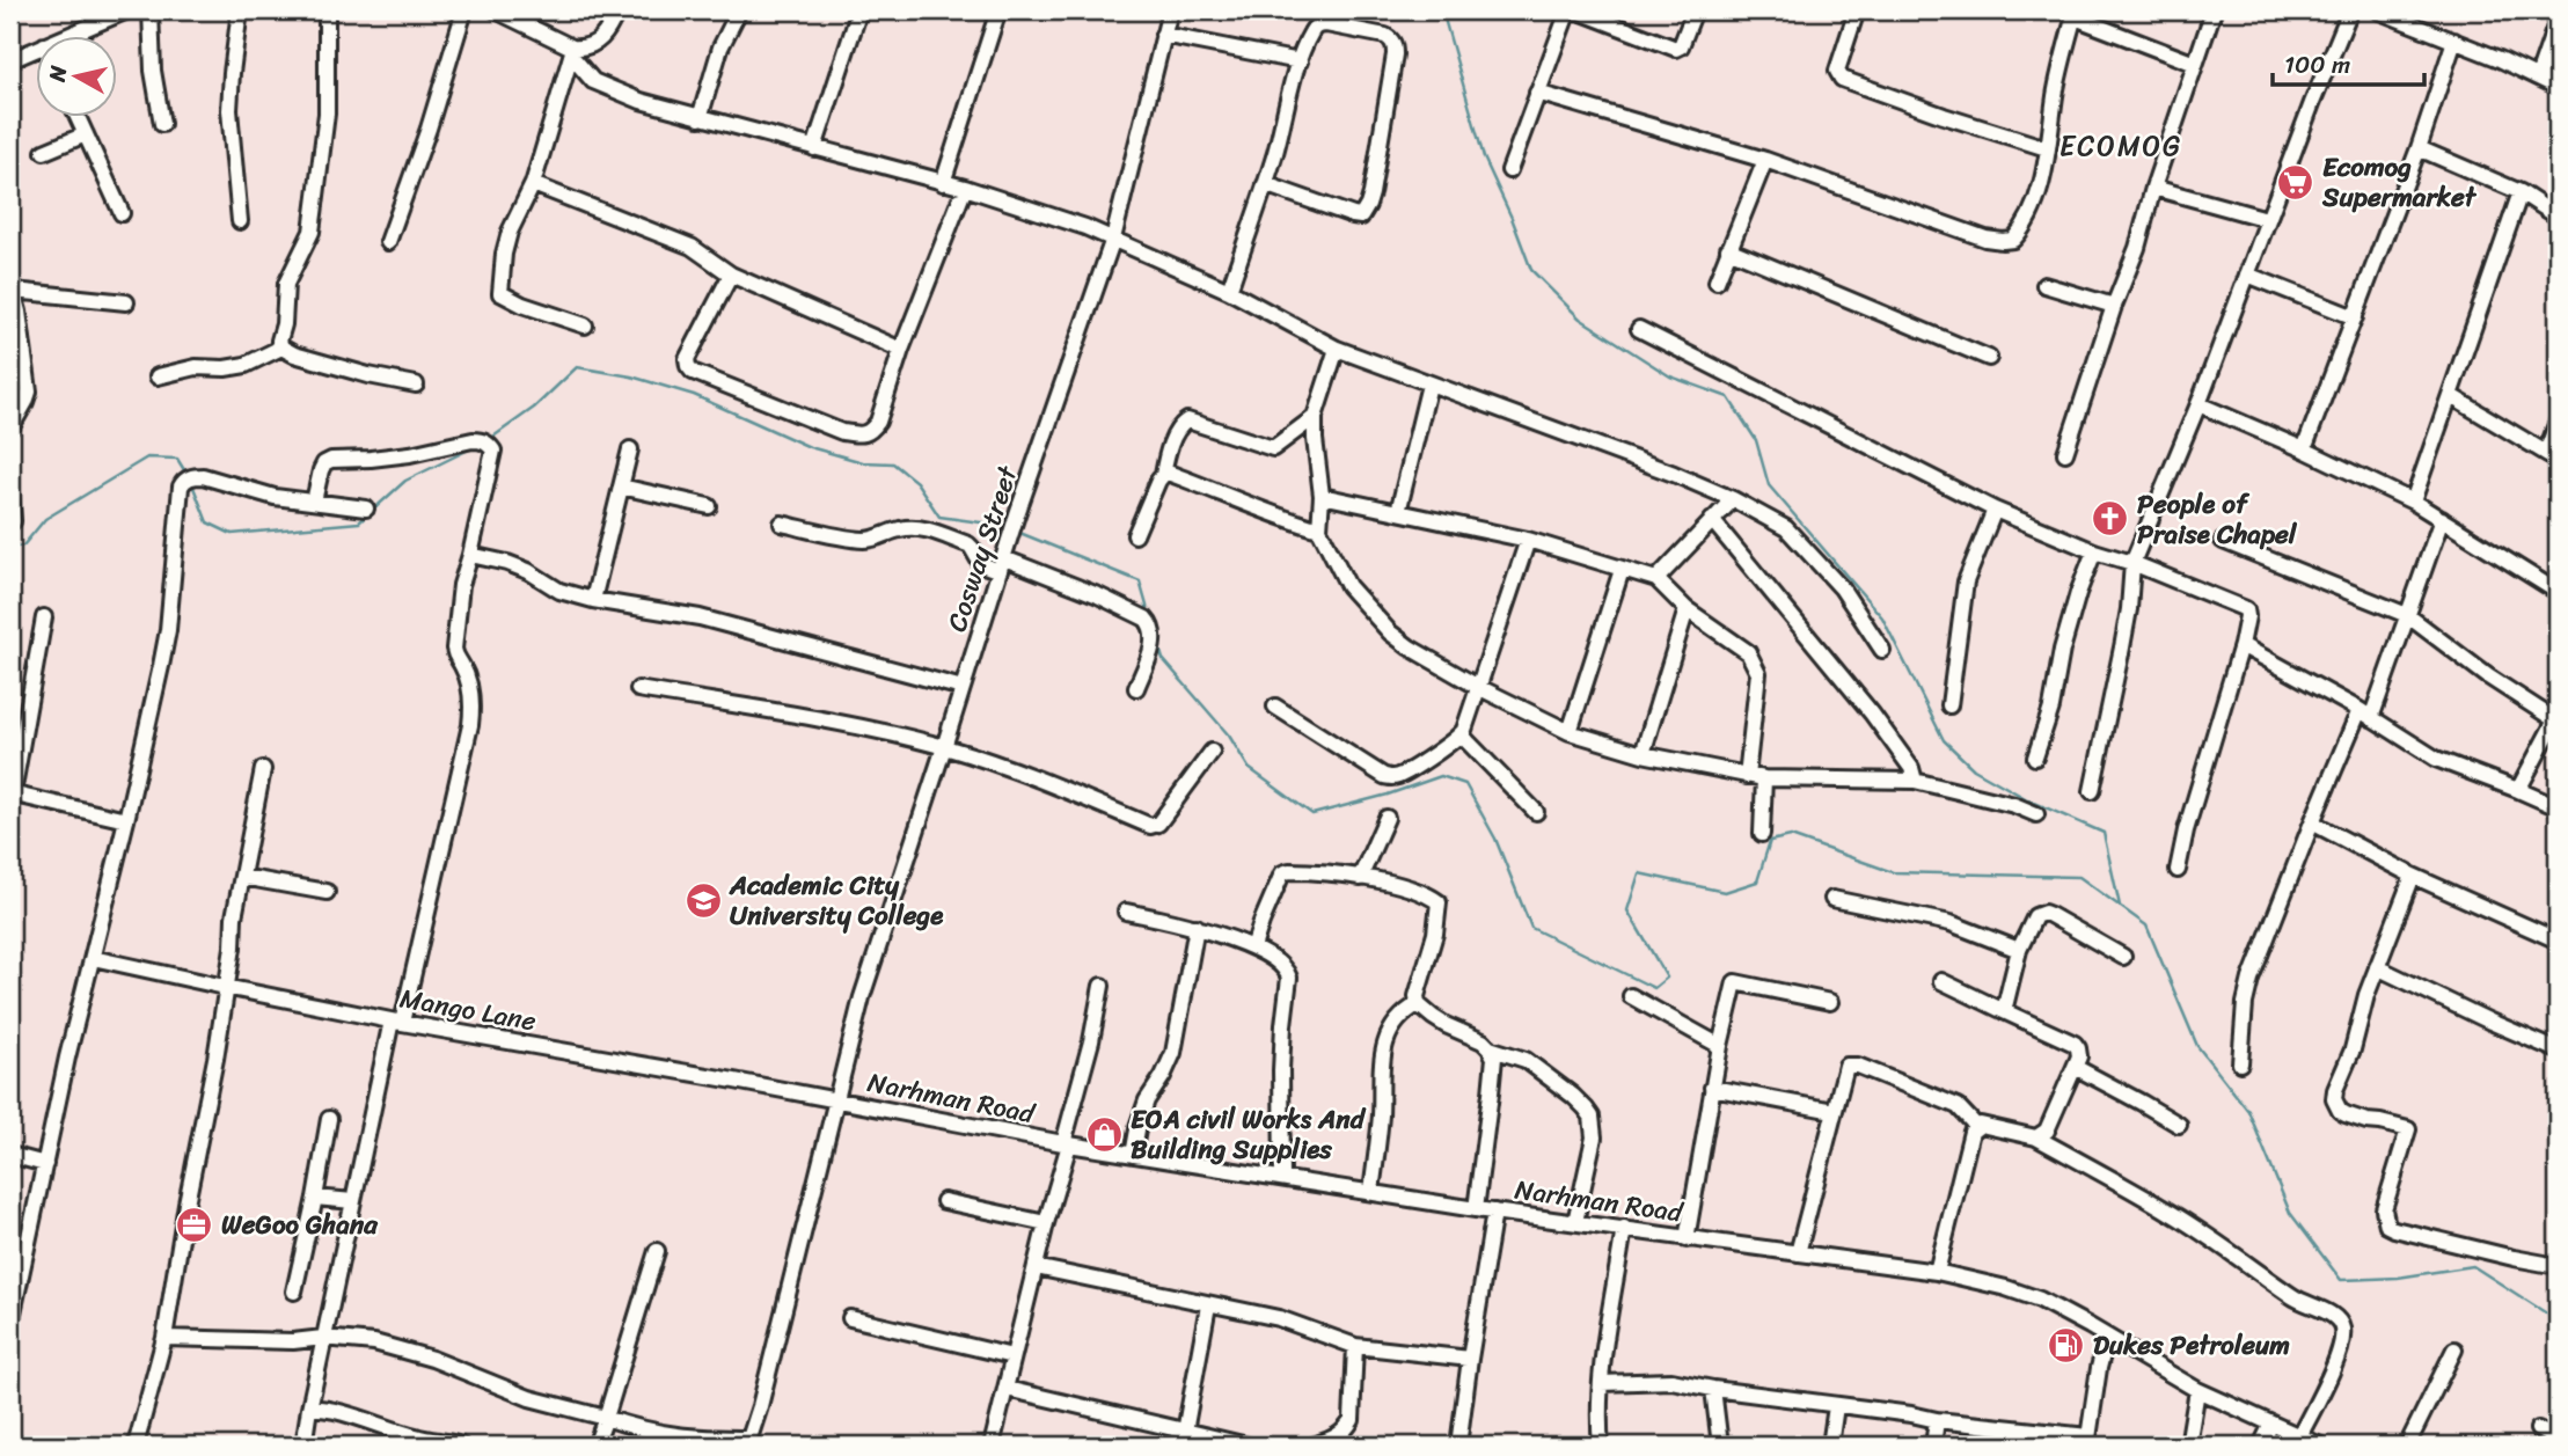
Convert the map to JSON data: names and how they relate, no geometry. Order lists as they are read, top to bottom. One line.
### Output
{"streets":{"street":["Cosway Street","Mango Lane","Narhman Road"]},"crossings":[["Cosway Street","Mango Lane"],["Cosway Street","Narhman Road"],["Mango Lane","Narhman Road"]],"districts":["ECOMOG"],"places":{"supermarket":["Ecomog Supermarket"],"church":["People of Praise Chapel"],"school or university":["Academic City University College"],"shop":["EOA civil Works And Building Supplies"],"office":["WeGoo Ghana"],"fuel station":["Dukes Petroleum"]},"scale_bar":"100 m","north":"left"}
